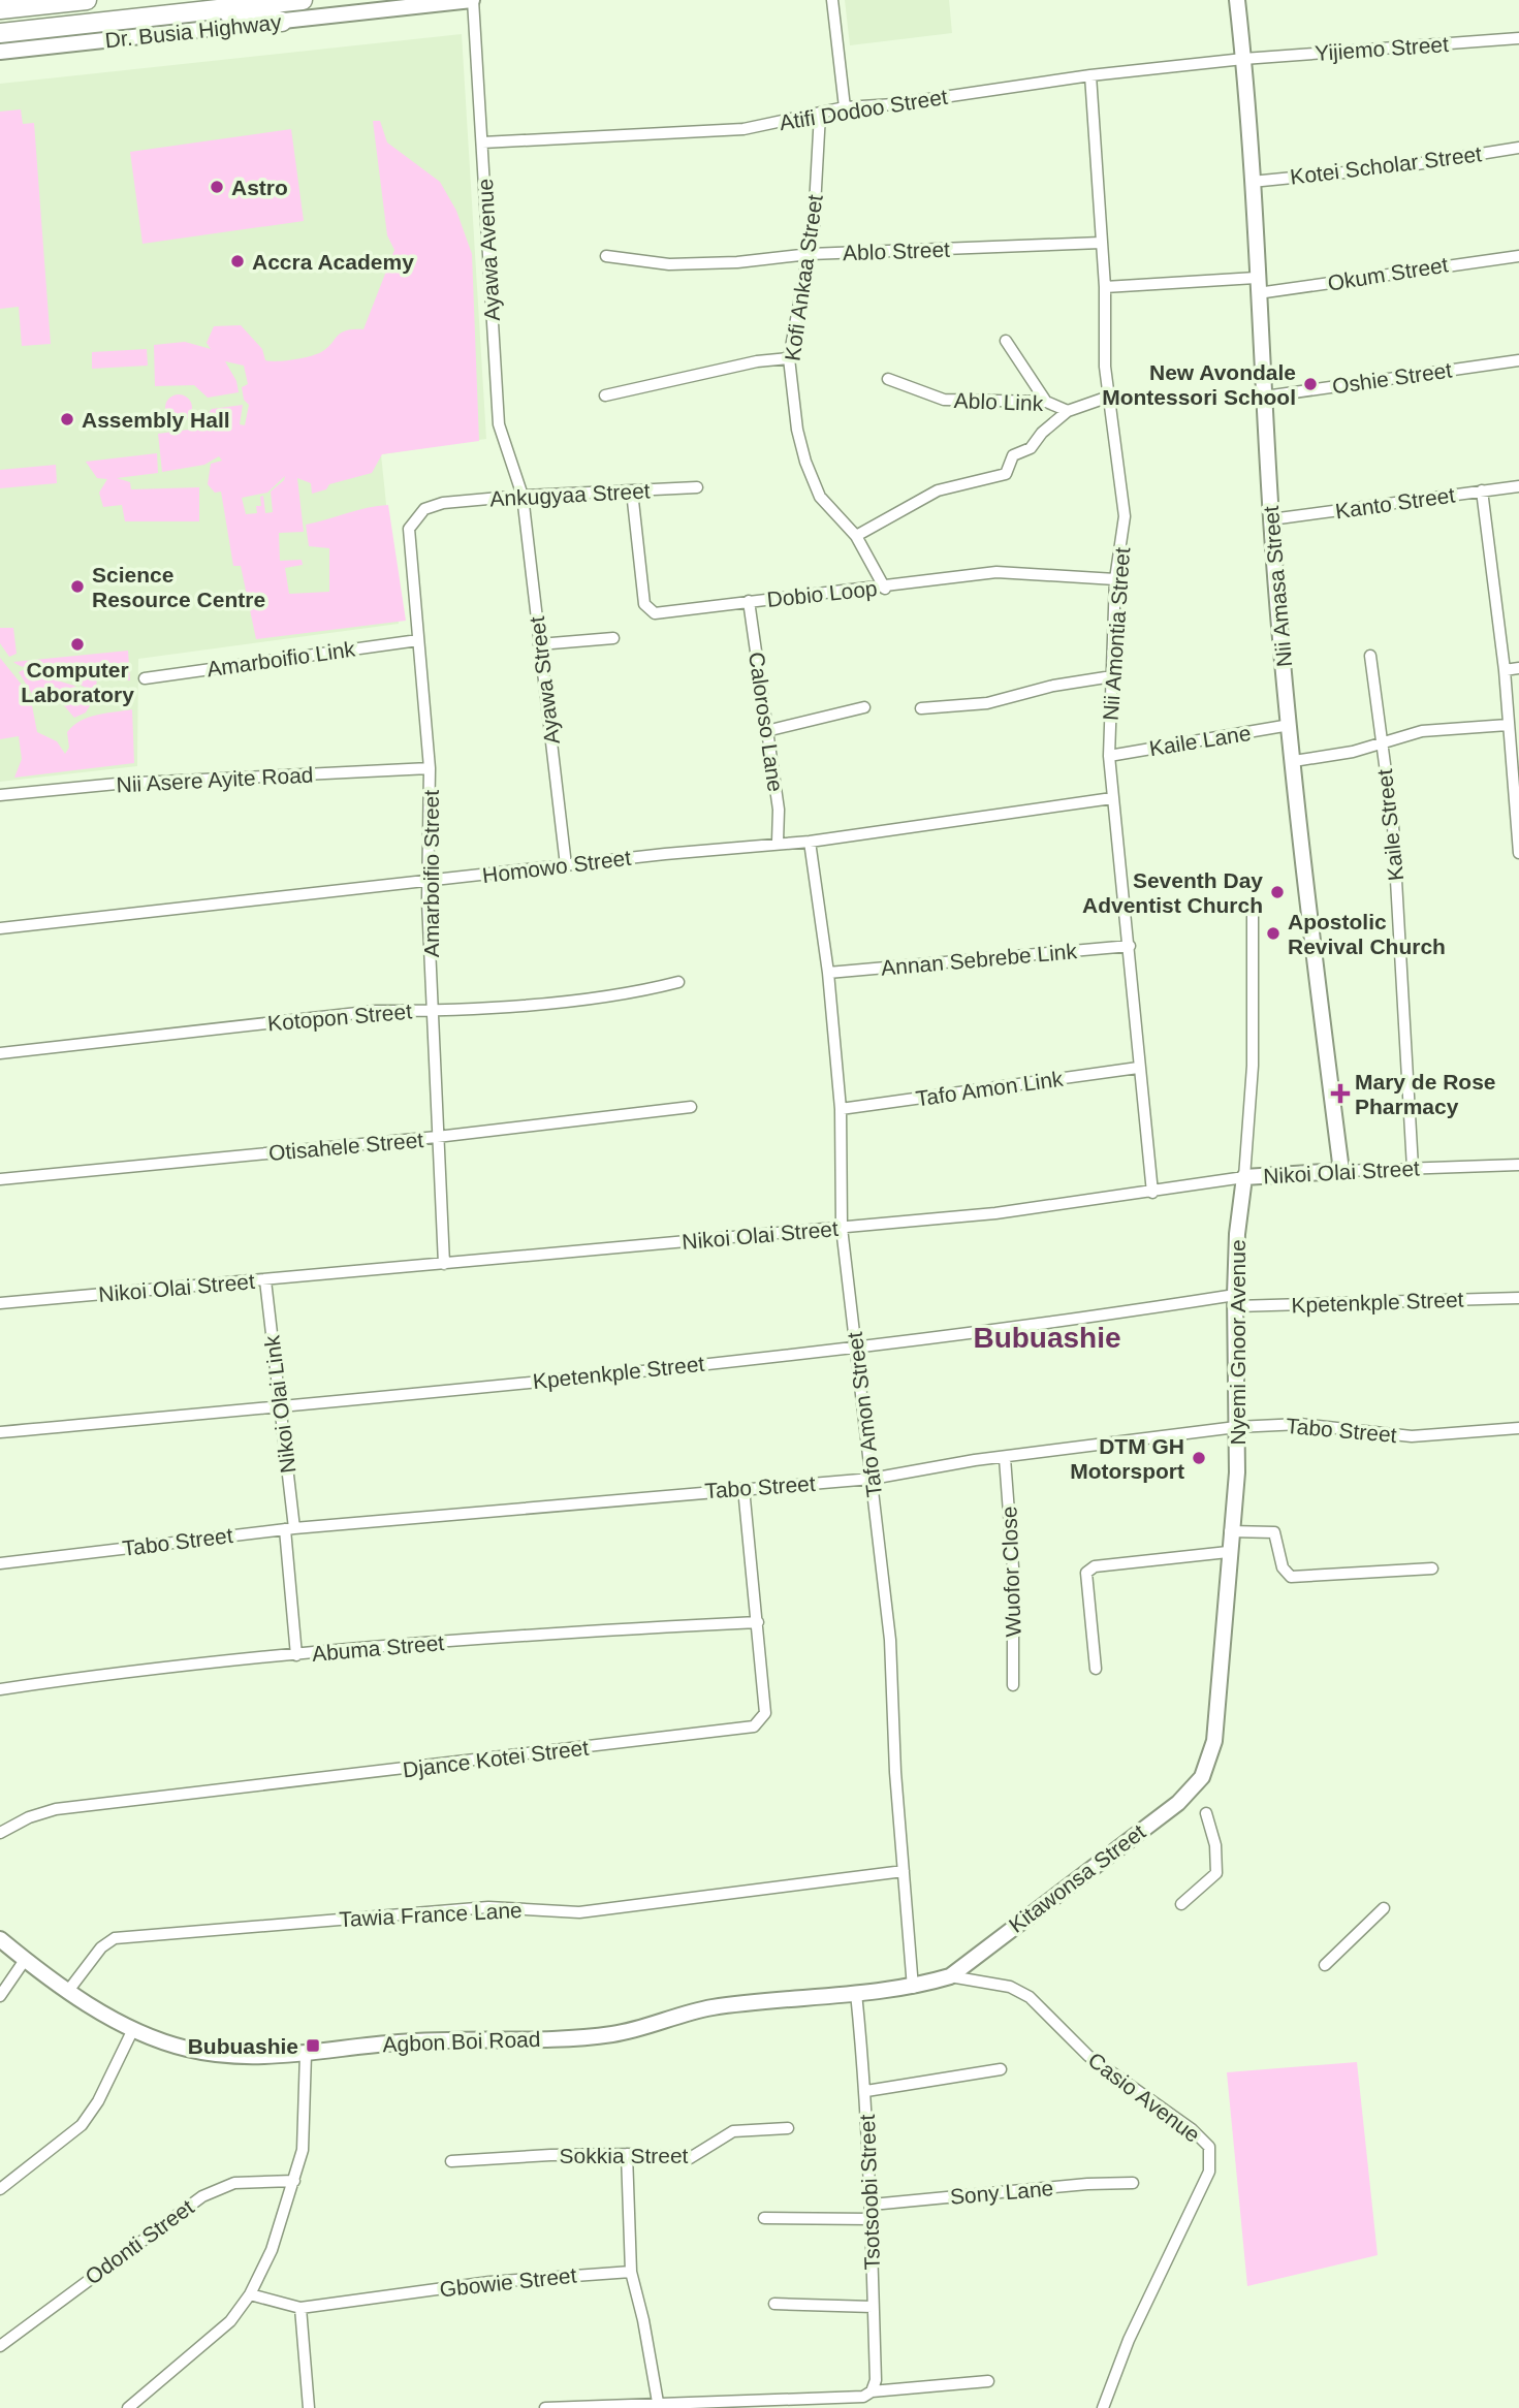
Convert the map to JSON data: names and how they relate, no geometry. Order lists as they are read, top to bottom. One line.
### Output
{"streets":{"highway":["Dr. Busia Highway"],"street":["Yijiemo Street","Atifi Dodoo Street","Kotei Scholar Street","Ayawa Avenue","Ablo Street","Okum Street","Kofi Ankaa Street","Oshie Street","Ablo Link","Ankugyaa Street","Kanto Street","Nii Amasa Street","Dobio Loop","Nii Amontia Street","Amarboifio Link","Ayawa Street","Caloroso Lane","Kaile Lane","Nii Asere Ayite Road","Kaile Street","Homowo Street","Amarboifio Street","Annan Sebrebe Link","Kotopon Street","Tafo Amon Link","Otisahele Street","Nikoi Olai Street","Kpetenkple Street","Nyemi Gnoor Avenue","Nikoi Olai Link","Tafo Amon Street","Tabo Street","Wuofor Close","Abuma Street","Djance Kotei Street","Kitawonsa Street","Tawia France Lane","Agbon Boi Road","Casio Avenue","Sokkia Street","Tsotsoobi Street","Sony Lane","Odonti Street","Gbowie Street"]},"crossings":[["Dr. Busia Highway","Ayawa Avenue"],["Yijiemo Street","Atifi Dodoo Street"],["Yijiemo Street","Nii Amasa Street"],["Atifi Dodoo Street","Ayawa Avenue"],["Atifi Dodoo Street","Kofi Ankaa Street"],["Atifi Dodoo Street","Nii Amasa Street"],["Atifi Dodoo Street","Nii Amontia Street"],["Kotei Scholar Street","Nii Amasa Street"],["Ayawa Avenue","Ankugyaa Street"],["Ayawa Avenue","Ayawa Street"],["Ablo Street","Kofi Ankaa Street"],["Ablo Street","Nii Amontia Street"],["Okum Street","Nii Amasa Street"],["Okum Street","Nii Amontia Street"],["Kofi Ankaa Street","Dobio Loop"],["Oshie Street","Nii Amasa Street"],["Ankugyaa Street","Dobio Loop"],["Ankugyaa Street","Ayawa Street"],["Ankugyaa Street","Amarboifio Street"],["Kanto Street","Nii Amasa Street"],["Nii Amasa Street","Kaile Lane"],["Nii Amasa Street","Nikoi Olai Street"],["Dobio Loop","Nii Amontia Street"],["Dobio Loop","Caloroso Lane"],["Nii Amontia Street","Kaile Lane"],["Nii Amontia Street","Homowo Street"],["Nii Amontia Street","Annan Sebrebe Link"],["Nii Amontia Street","Tafo Amon Link"],["Nii Amontia Street","Nikoi Olai Street"],["Amarboifio Link","Amarboifio Street"],["Ayawa Street","Homowo Street"],["Caloroso Lane","Homowo Street"],["Nii Asere Ayite Road","Amarboifio Street"],["Kaile Street","Nikoi Olai Street"],["Homowo Street","Amarboifio Street"],["Homowo Street","Tafo Amon Street"],["Amarboifio Street","Kotopon Street"],["Amarboifio Street","Otisahele Street"],["Amarboifio Street","Nikoi Olai Street"],["Annan Sebrebe Link","Tafo Amon Street"],["Tafo Amon Link","Tafo Amon Street"],["Nikoi Olai Street","Nyemi Gnoor Avenue"],["Nikoi Olai Street","Nikoi Olai Link"],["Nikoi Olai Street","Tafo Amon Street"],["Kpetenkple Street","Nyemi Gnoor Avenue"],["Kpetenkple Street","Nikoi Olai Link"],["Kpetenkple Street","Tafo Amon Street"],["Nyemi Gnoor Avenue","Tabo Street"],["Nyemi Gnoor Avenue","Kitawonsa Street"],["Nikoi Olai Link","Tabo Street"],["Nikoi Olai Link","Abuma Street"],["Tafo Amon Street","Tabo Street"],["Tafo Amon Street","Tawia France Lane"],["Tafo Amon Street","Agbon Boi Road"],["Tabo Street","Wuofor Close"],["Tabo Street","Djance Kotei Street"],["Abuma Street","Djance Kotei Street"],["Kitawonsa Street","Agbon Boi Road"],["Kitawonsa Street","Casio Avenue"],["Tawia France Lane","Agbon Boi Road"],["Agbon Boi Road","Casio Avenue"],["Agbon Boi Road","Tsotsoobi Street"],["Tsotsoobi Street","Sony Lane"]],"districts":["Bubuashie"],"places":{"other":["Astro","Accra Academy","New Avondale Montessori School","Assembly Hall","Science Resource Centre","Computer Laboratory","Seventh Day Adventist Church","Apostolic Revival Church","DTM GH Motorsport"],"health":["Mary de Rose Pharmacy"],"transit":["Bubuashie"]}}
